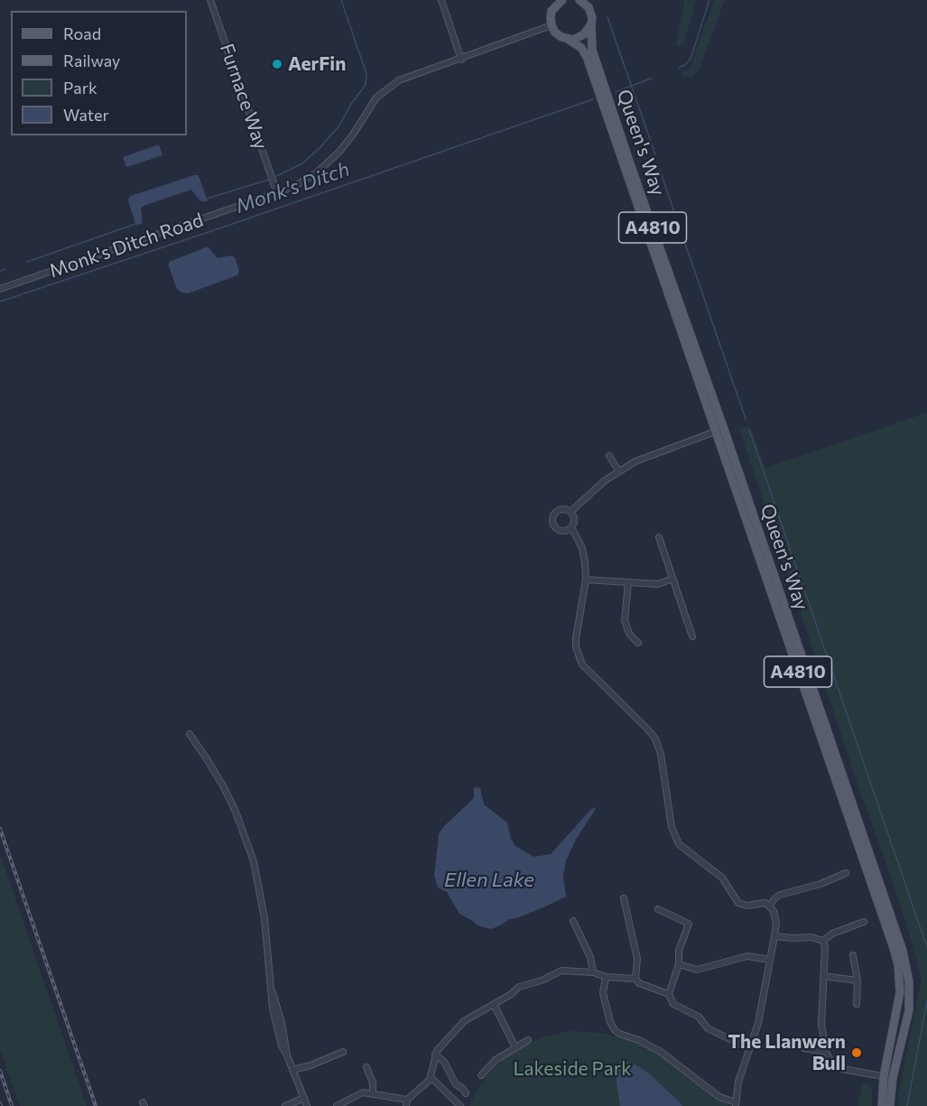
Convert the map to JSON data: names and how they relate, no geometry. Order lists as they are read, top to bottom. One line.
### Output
{"streets":{"main road":["Queen's Way","A4810"],"street":["Furnace Way","Monk's Ditch Road"]},"crossings":[["Furnace Way","Monk's Ditch Road"],["Queen's Way","Monk's Ditch Road"]],"water":["Monk's Ditch","Ellen Lake"],"parks":["Lakeside Park"],"places":["AerFin","The Llanwern Bull"],"legend":["Road","Railway","Park","Water"]}
